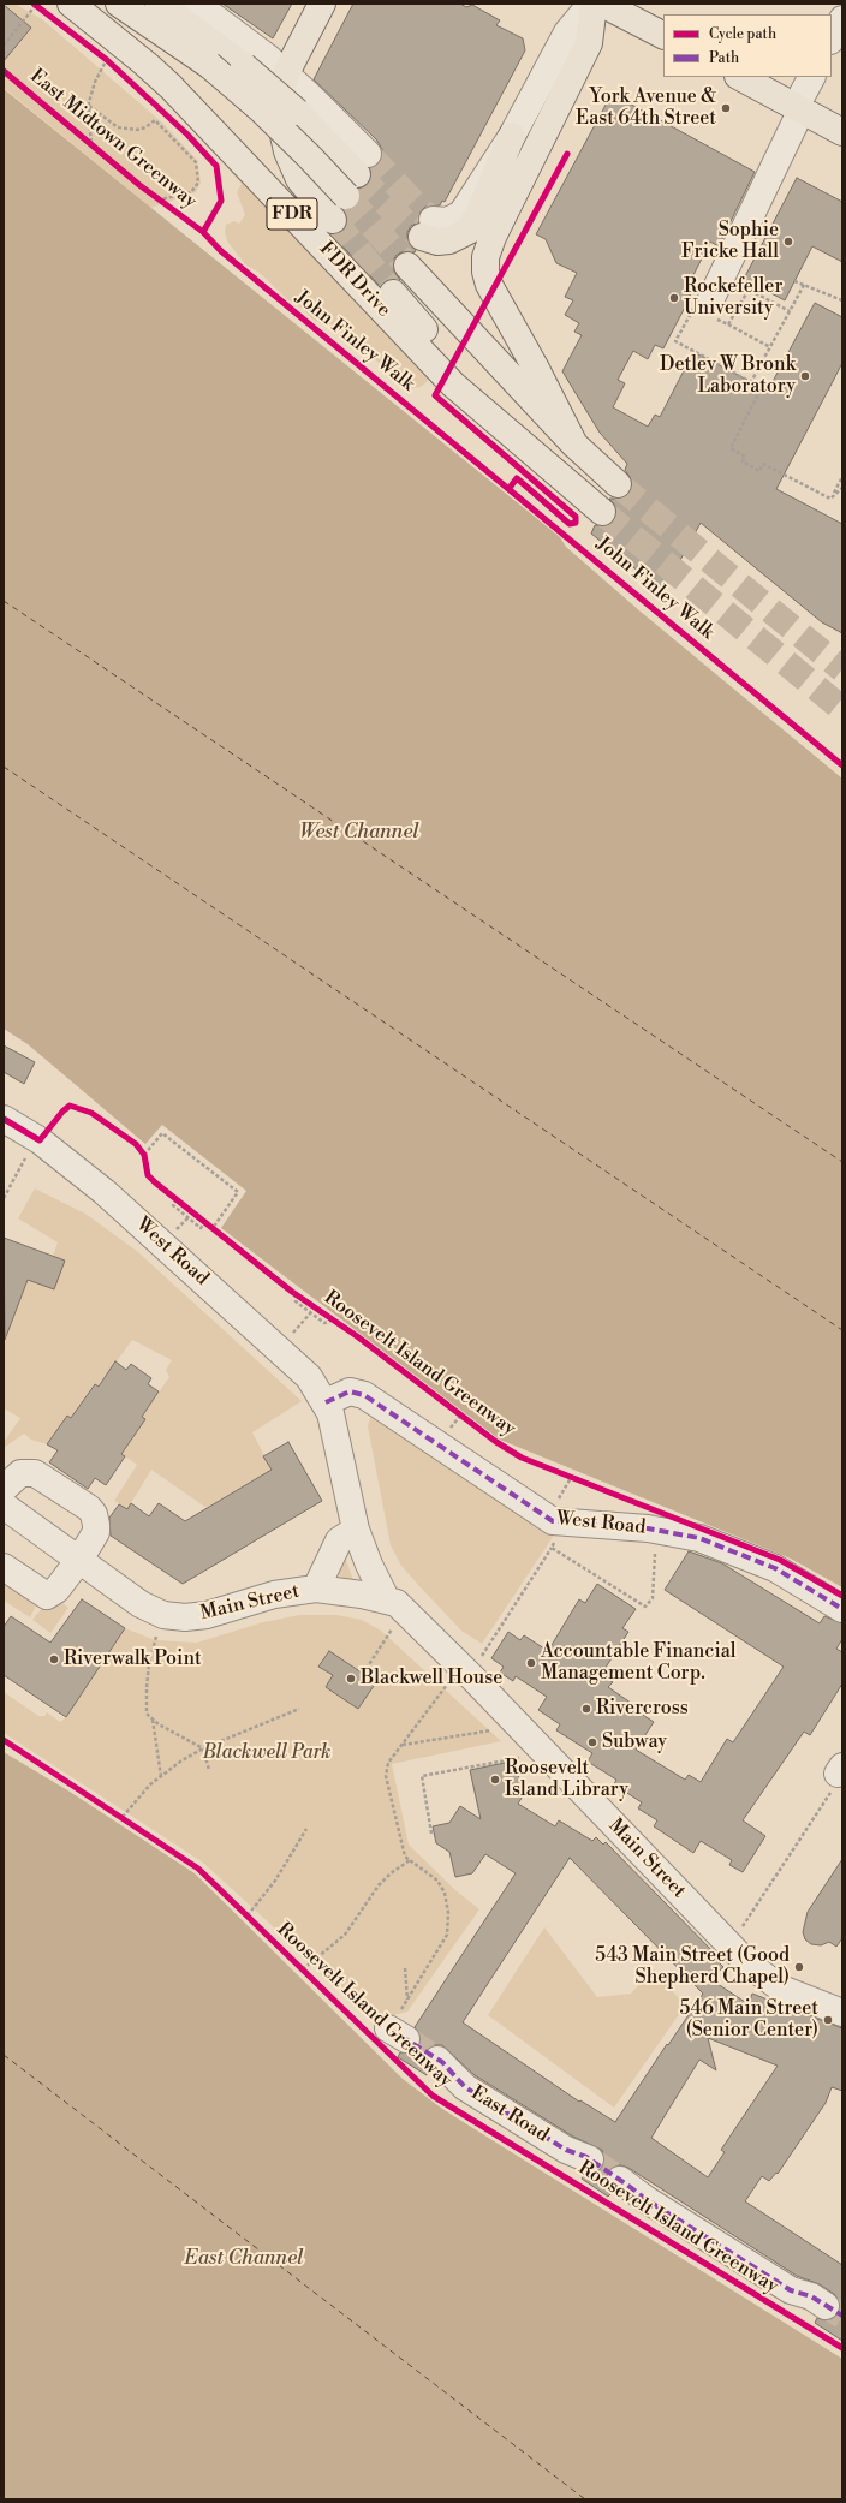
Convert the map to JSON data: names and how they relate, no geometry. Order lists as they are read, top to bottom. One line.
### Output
{"streets":{"main road":["FDR","FDR Drive"],"street":["West Road","Main Street","East Road"],"cycle path":["East Midtown Greenway","Roosevelt Island Greenway"]},"crossings":[["West Road","Main Street"]],"water":["West Channel","East Channel"],"parks":["Blackwell Park"],"places":["York Avenue & East 64th Street","Sophie Fricke Hall","Rockefeller University","Detlev W Bronk Laboratory","Riverwalk Point","Accountable Financial Management Corp.","Blackwell House","Rivercross","Subway","Roosevelt Island Library","543 Main Street (Good Shepherd Chapel)","546 Main Street (Senior Center)"],"legend":["Cycle path","Path"]}
